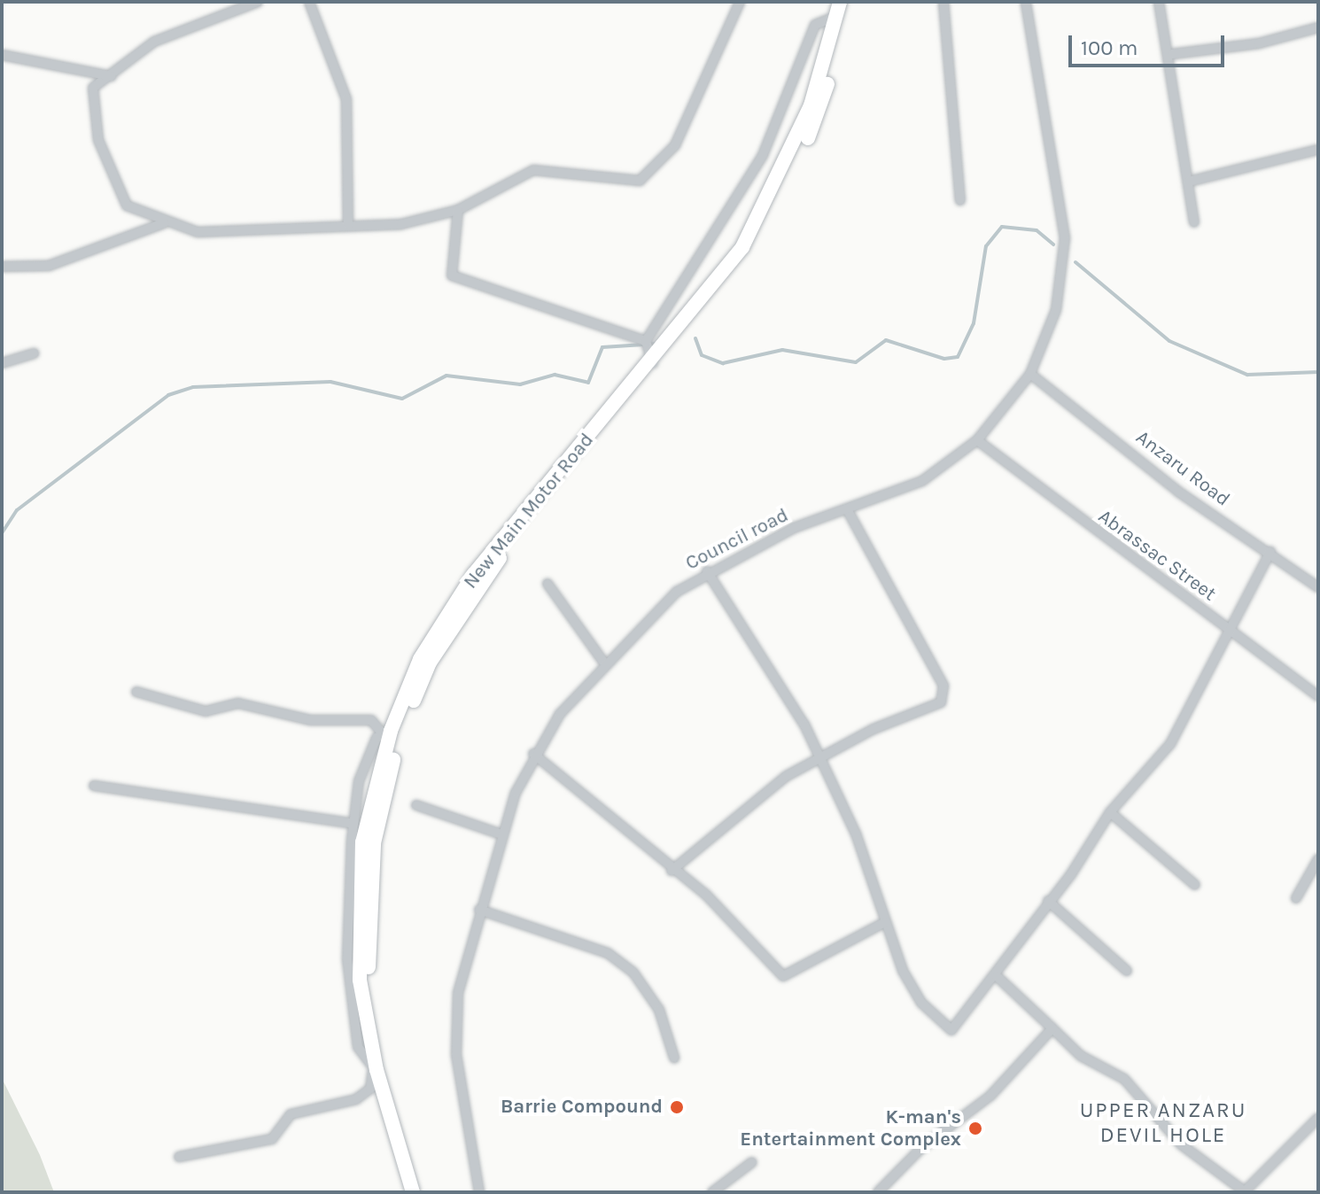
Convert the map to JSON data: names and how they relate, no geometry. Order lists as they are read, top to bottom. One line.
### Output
{"streets":{"highway":["New Main Motor Road"],"street":["Anzaru Road","Council road","Abrassac Street"]},"crossings":[["Anzaru Road","Council road"],["Council road","Abrassac Street"]],"districts":["UPPER ANZARU DEVIL HOLE"],"places":["Barrie Compound","K-man's Entertainment Complex"],"scale_bar":"100 m"}
